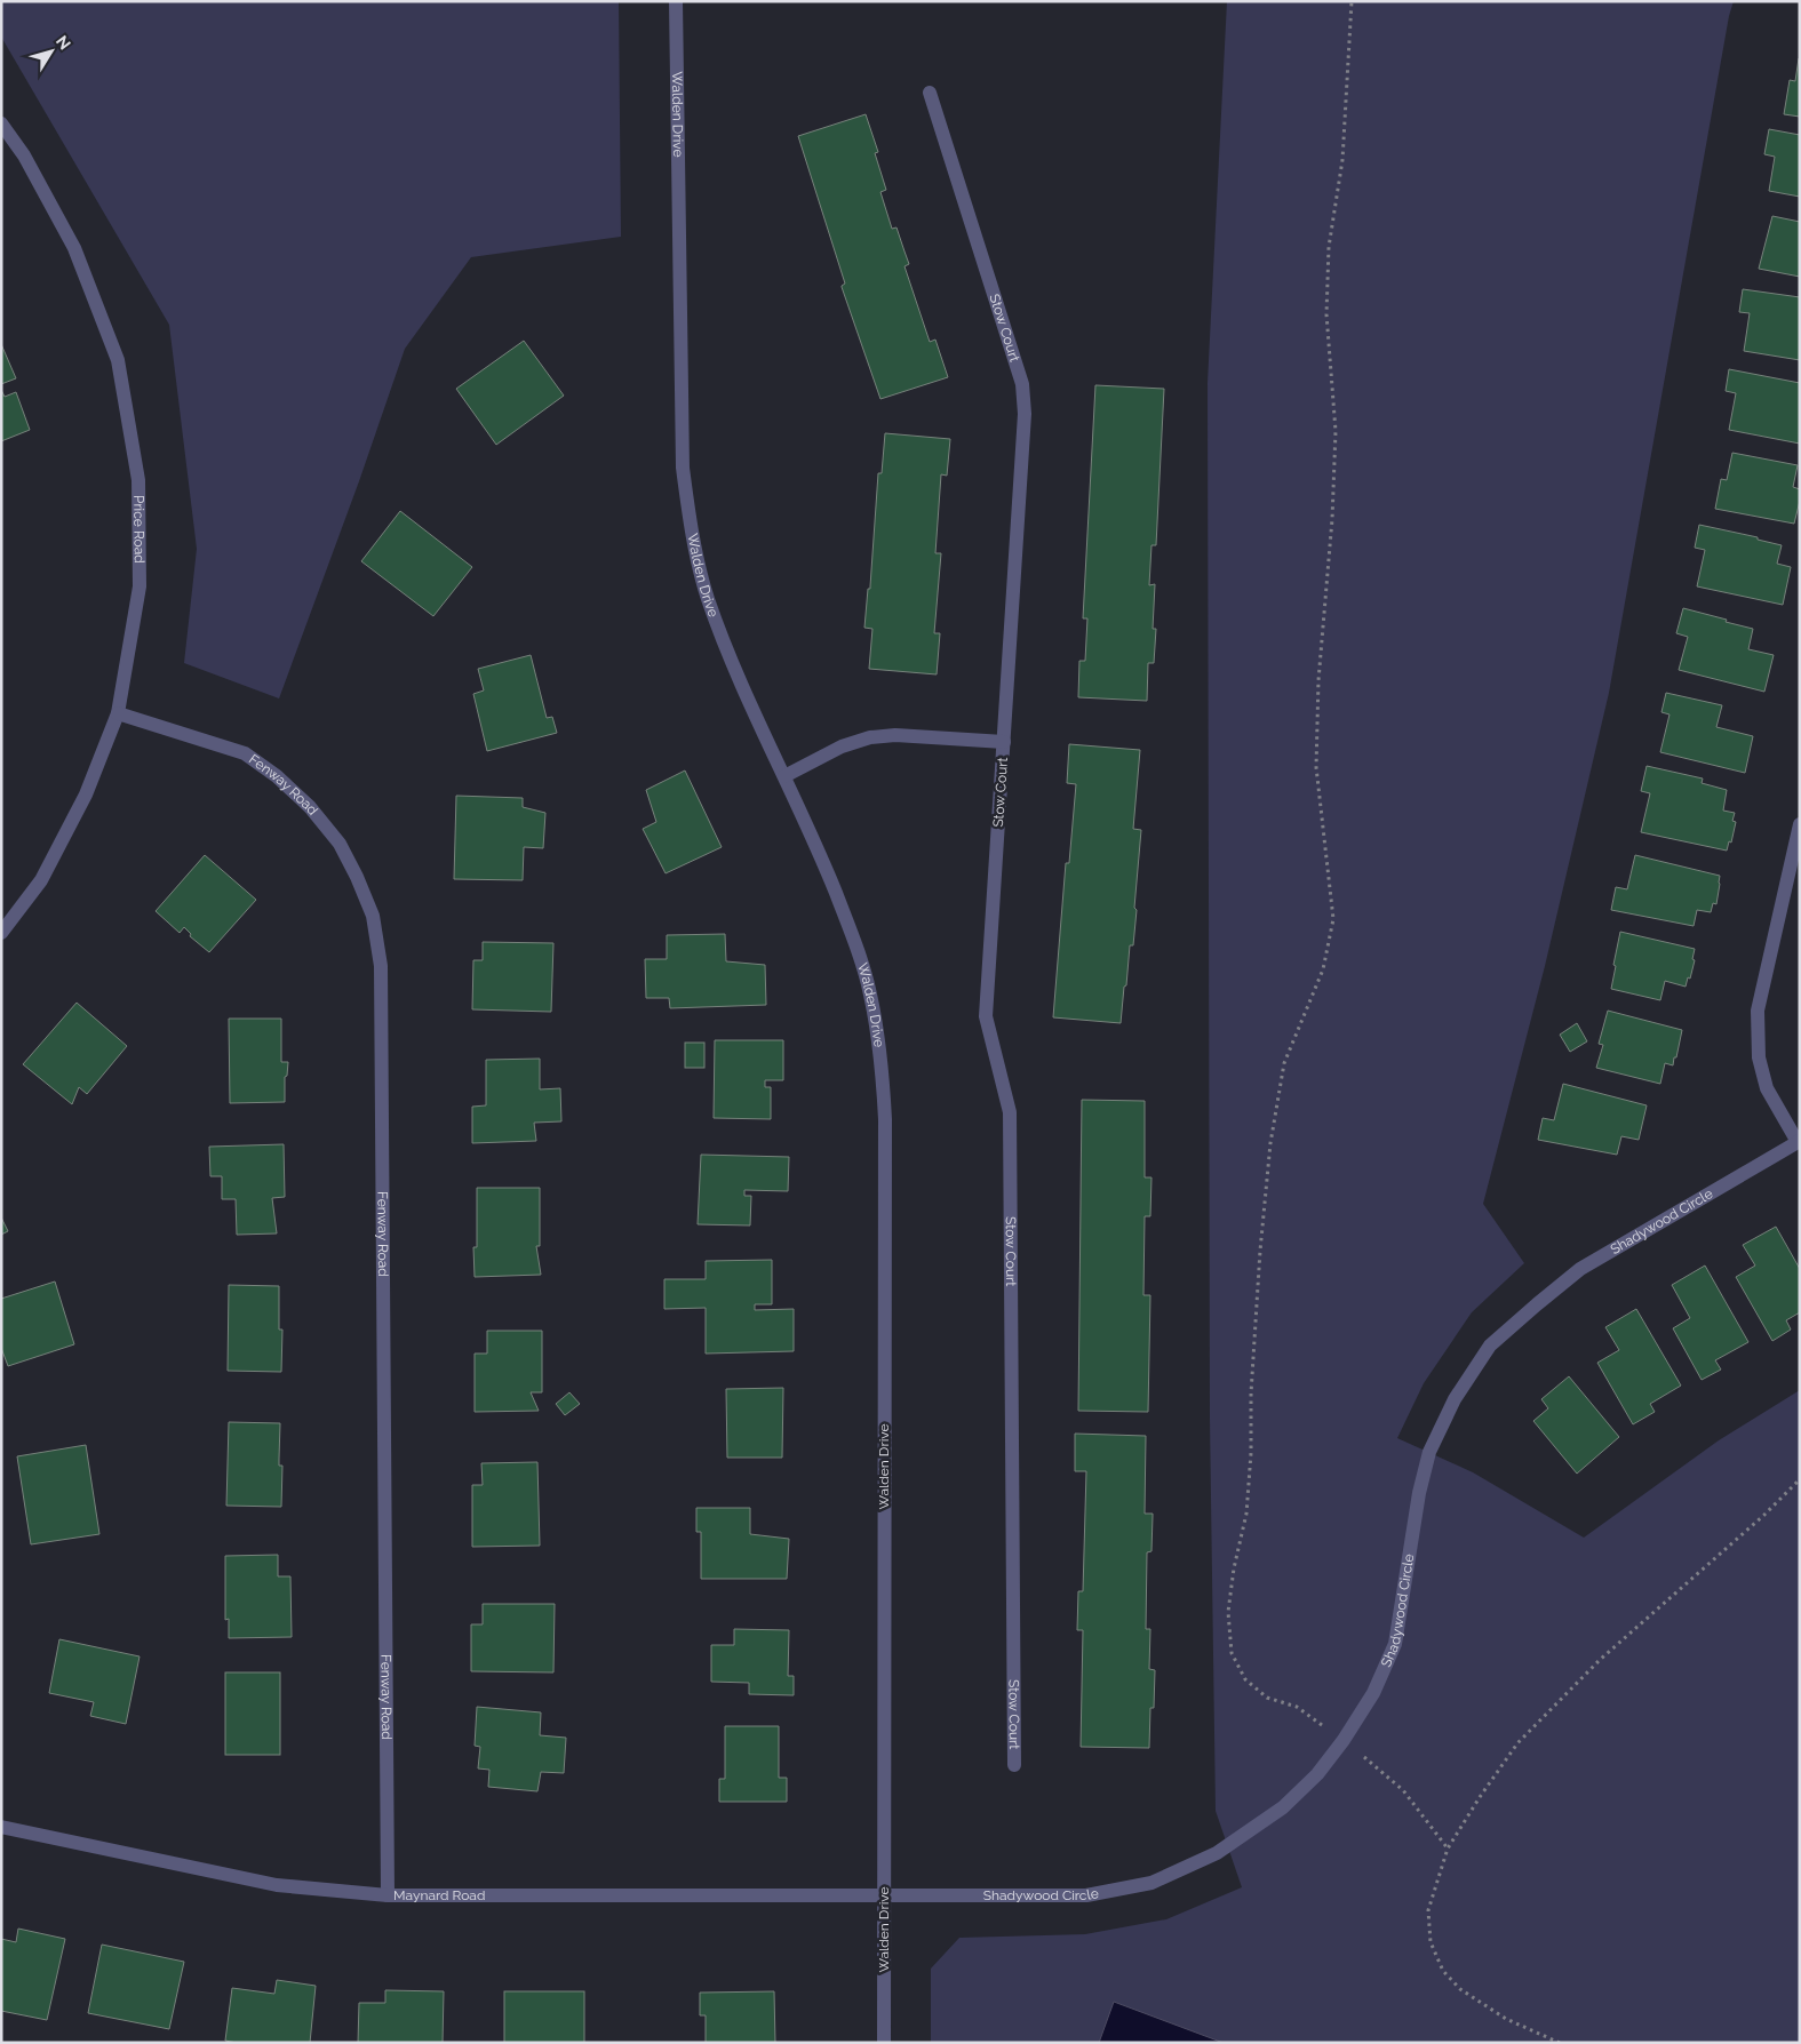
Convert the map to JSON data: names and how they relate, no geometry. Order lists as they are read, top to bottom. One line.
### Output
{"streets":{"street":["Walden Drive","Stow Court","Price Road","Fenway Road","Shadywood Circle","Maynard Road"]},"crossings":[["Walden Drive","Stow Court"],["Walden Drive","Shadywood Circle"],["Walden Drive","Maynard Road"],["Price Road","Fenway Road"],["Fenway Road","Maynard Road"],["Shadywood Circle","Maynard Road"]],"north":"top right"}
